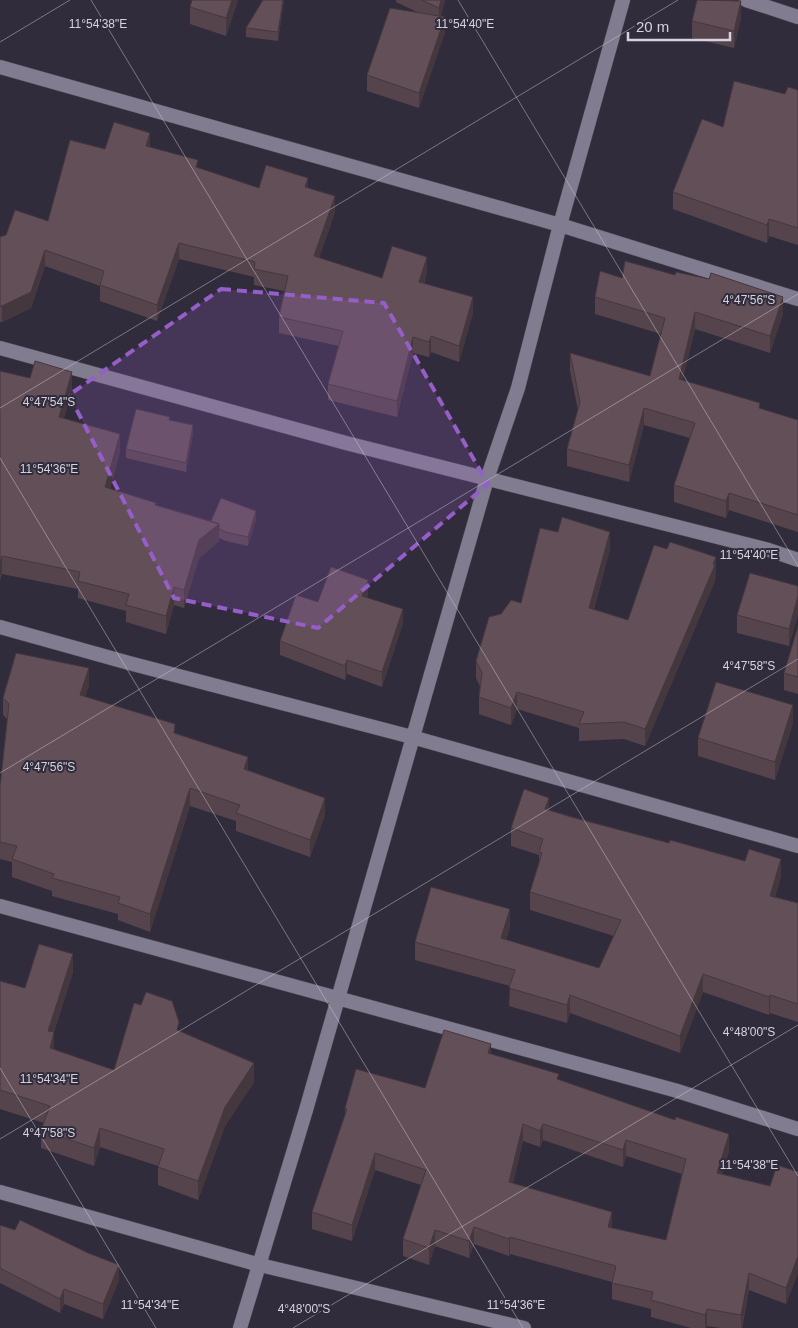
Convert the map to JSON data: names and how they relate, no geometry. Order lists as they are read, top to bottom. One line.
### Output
{"scale_bar":"20 m","coordinates":["11°54'38\"E","11°54'40\"E","4°47'56\"S","4°47'54\"S","11°54'36\"E","4°47'58\"S","4°48'00\"S","11°54'34\"E"]}
